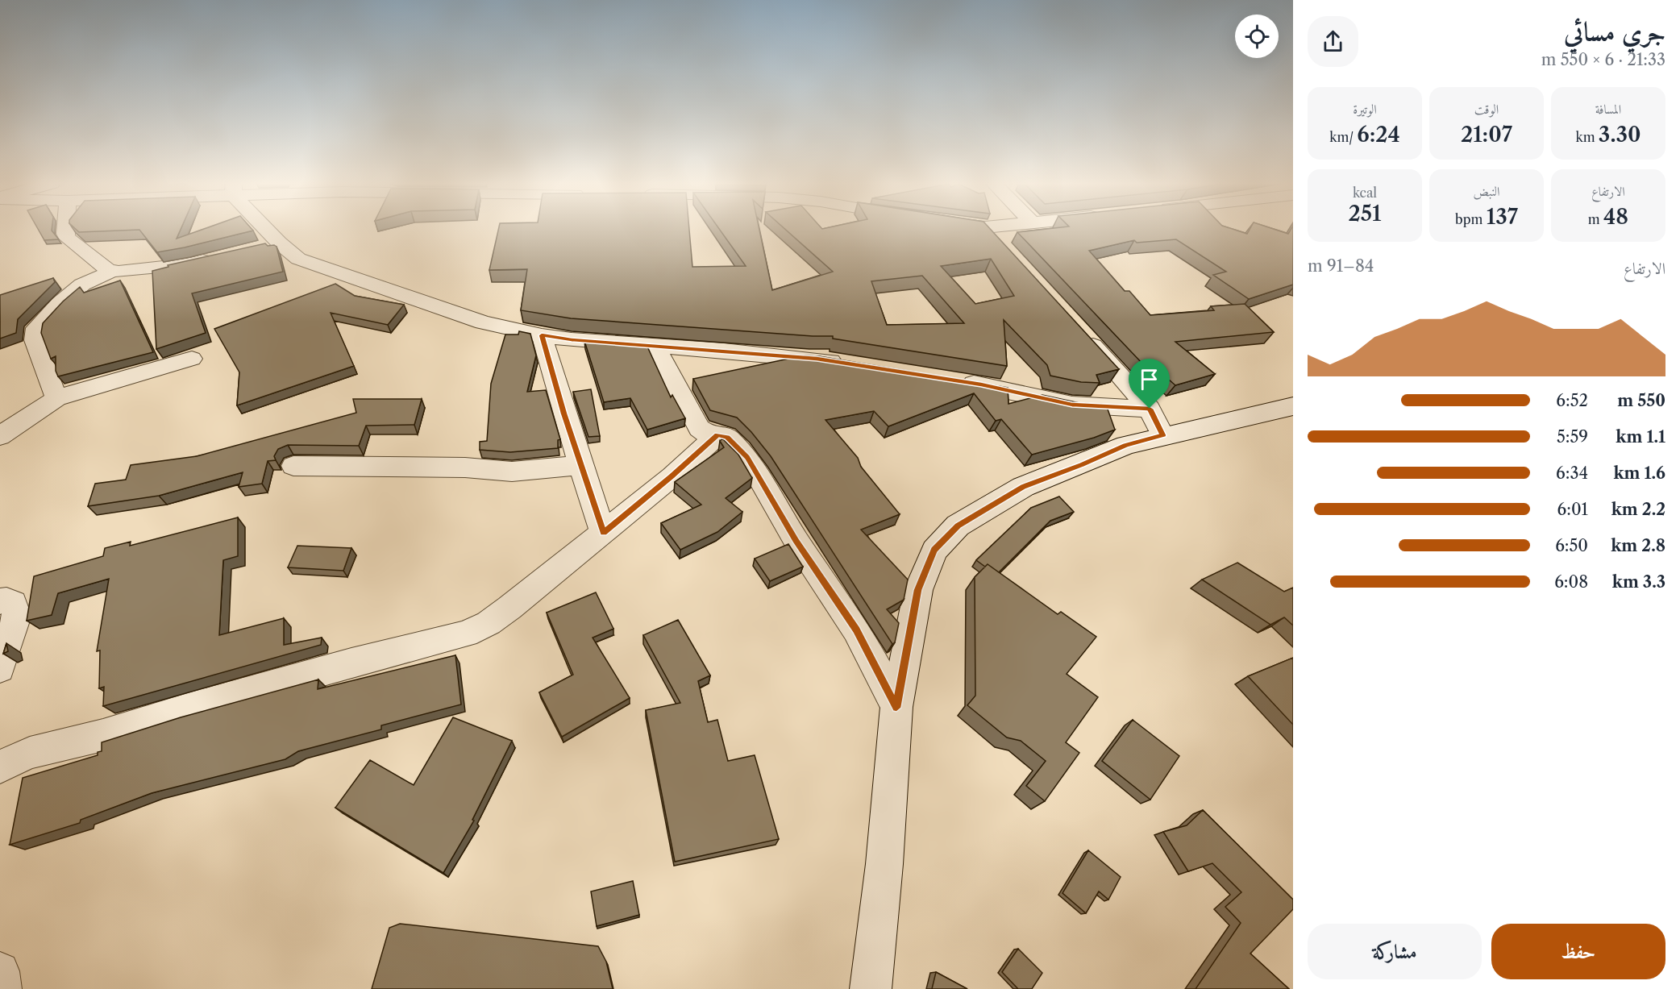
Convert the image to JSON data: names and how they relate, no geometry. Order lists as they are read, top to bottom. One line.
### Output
{"page":{"heading":["جري مسائي","21:33 · 6 × 550 m"],"stats":[["المسافة","3.30 km"],["الوقت","21:07"],["الوتيرة","6:24 /km"],["الارتفاع","48 m"],["النبض","137 bpm"],["kcal","251"]],"chart":["الارتفاع","84–91 m"],"list":[{"name":"550 m","note":"6:52"},{"name":"1.1 km","note":"5:59"},{"name":"1.6 km","note":"6:34"},{"name":"2.2 km","note":"6:01"},{"name":"2.8 km","note":"6:50"},{"name":"3.3 km","note":"6:08"}],"buttons":["حفظ","مشاركة"]}}
